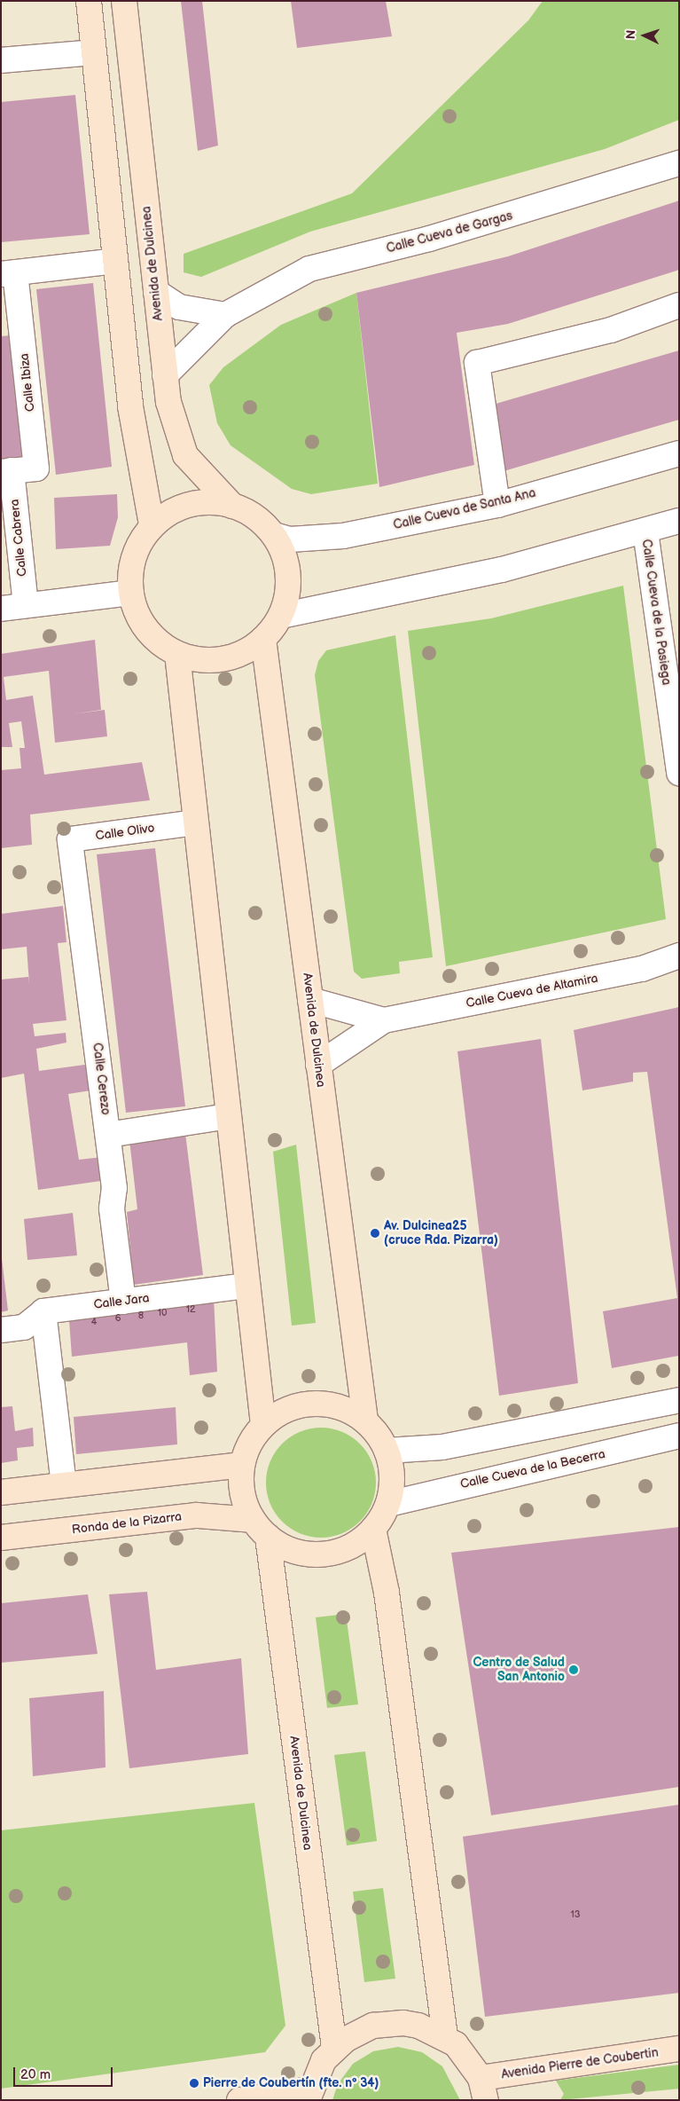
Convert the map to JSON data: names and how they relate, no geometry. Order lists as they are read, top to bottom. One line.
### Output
{"streets":{"main road":["Avenida de Dulcinea","Ronda de la Pizarra","Avenida Pierre de Coubertin"],"street":["Calle Cueva de Gargas","Calle Ibiza","Calle Cueva de Santa Ana","Calle Cabrera","Calle Cueva de la Pasiega","Calle Olivo","Calle Cueva de Altamira","Calle Cerezo","Calle Jara","Calle Cueva de la Becerra"]},"crossings":[["Calle Cueva de Gargas","Avenida de Dulcinea"],["Avenida de Dulcinea","Calle Cueva de Santa Ana"],["Avenida de Dulcinea","Calle Cueva de la Becerra"],["Avenida de Dulcinea","Ronda de la Pizarra"],["Calle Ibiza","Calle Cabrera"],["Calle Olivo","Calle Cerezo"],["Calle Cerezo","Calle Jara"],["Calle Cueva de la Becerra","Ronda de la Pizarra"]],"places":["Av. Dulcinea25 (cruce Rda. Pizarra)","Centro de Salud San Antonio","Pierre de Coubertín (fte. nº 34)"],"house_numbers":["12","10","8","6","4","13"],"scale_bar":"20 m","north":"left"}
